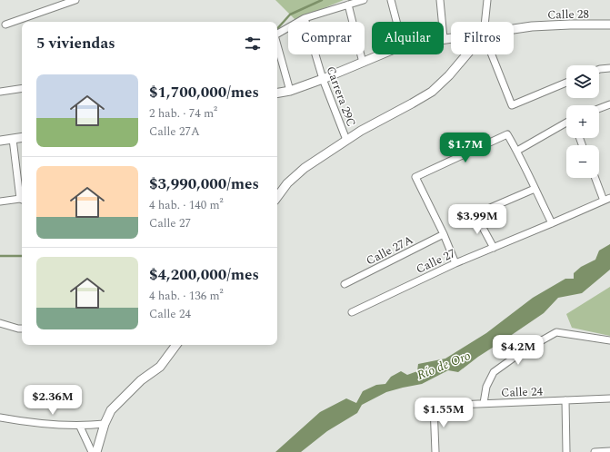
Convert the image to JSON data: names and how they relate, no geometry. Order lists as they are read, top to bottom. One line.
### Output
{"streets":{"street":["Calle 28","Carrera 29C","Calle 27A","Calle 27","Calle 24"]},"crossings":[["Calle 28","Carrera 29C"]],"water":["Río de Oro"],"page":{"chip":["Comprar","Alquilar","Filtros"],"heading":"5 viviendas","map_buttons":["+","−"],"list":[{"name":"$1,700,000/mes","note":"2 hab. · 74 m² · Calle 27A"},{"name":"$3,990,000/mes","note":"4 hab. · 140 m² · Calle 27"},{"name":"$4,200,000/mes","note":"4 hab. · 136 m² · Calle 24"}],"price":["$1.7M","$3.99M","$4.2M","$2.36M","$1.55M"]}}
